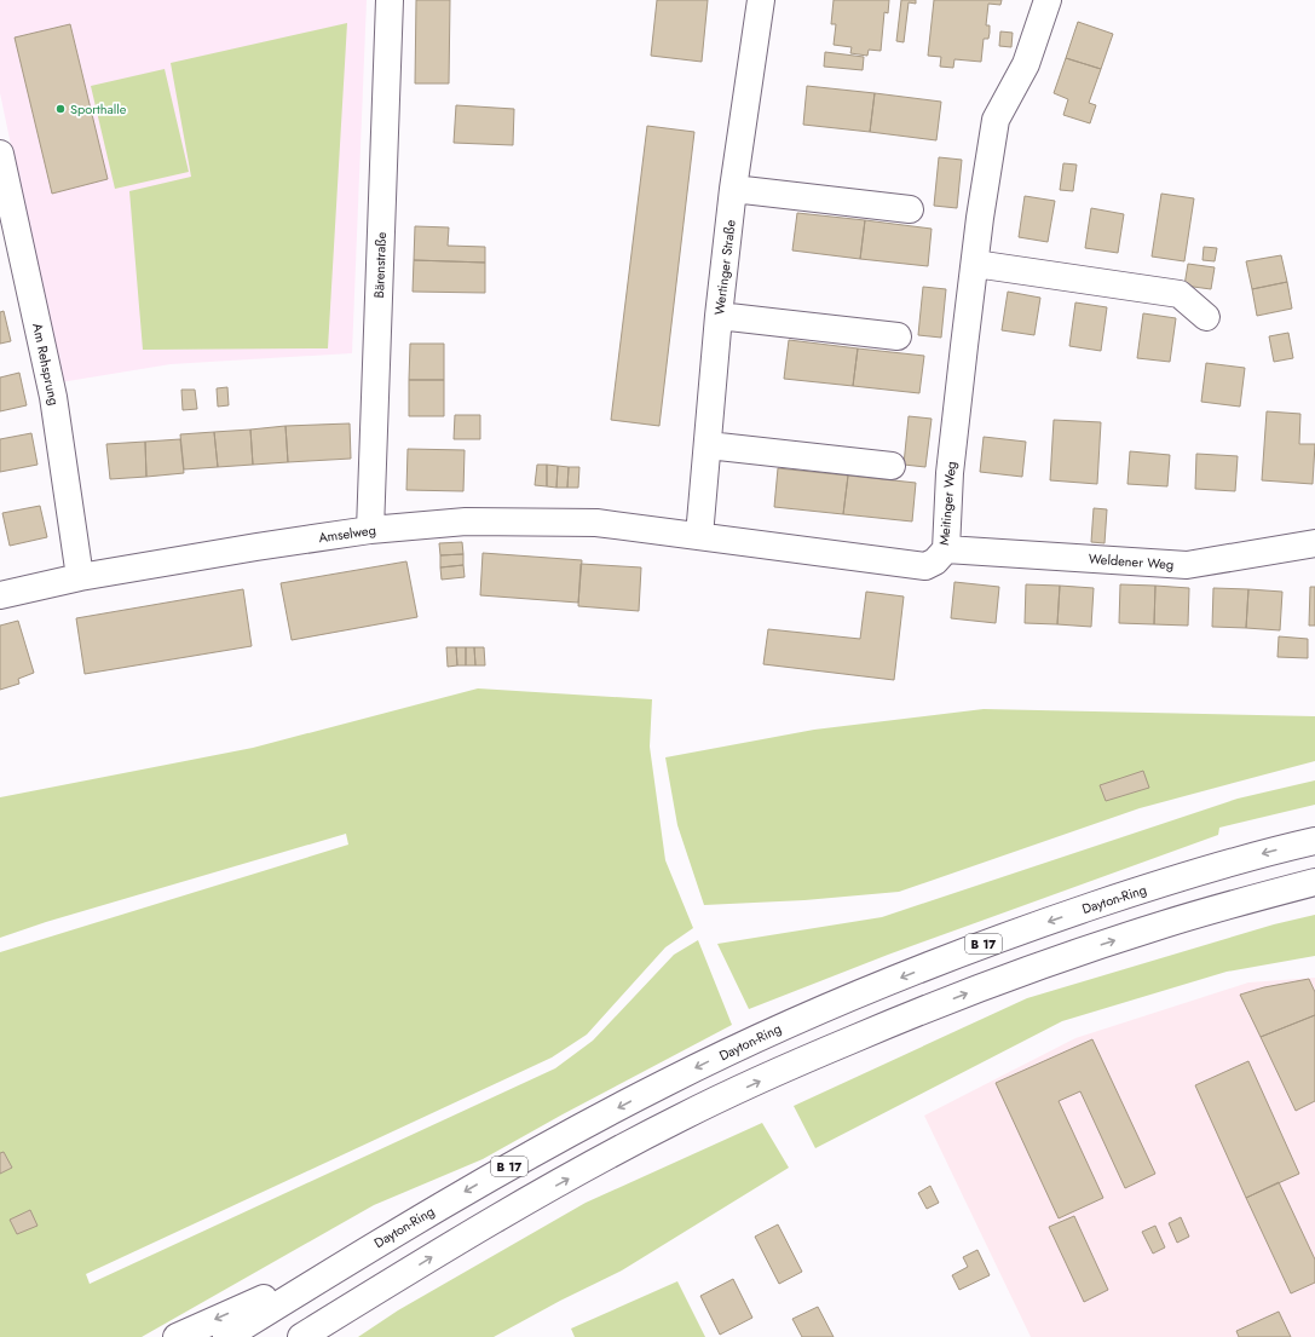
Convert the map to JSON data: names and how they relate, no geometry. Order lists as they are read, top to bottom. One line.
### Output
{"streets":{"main road":["Bärenstraße","Wertinger Straße","Am Rehsprung","Meitinger Weg","Amselweg","Weldener Weg","Dayton-Ring","B 17"]},"crossings":[["Bärenstraße","Amselweg"],["Wertinger Straße","Meitinger Weg"],["Wertinger Straße","Amselweg"],["Am Rehsprung","Amselweg"],["Meitinger Weg","Amselweg"],["Meitinger Weg","Weldener Weg"]],"places":["Sporthalle"]}
